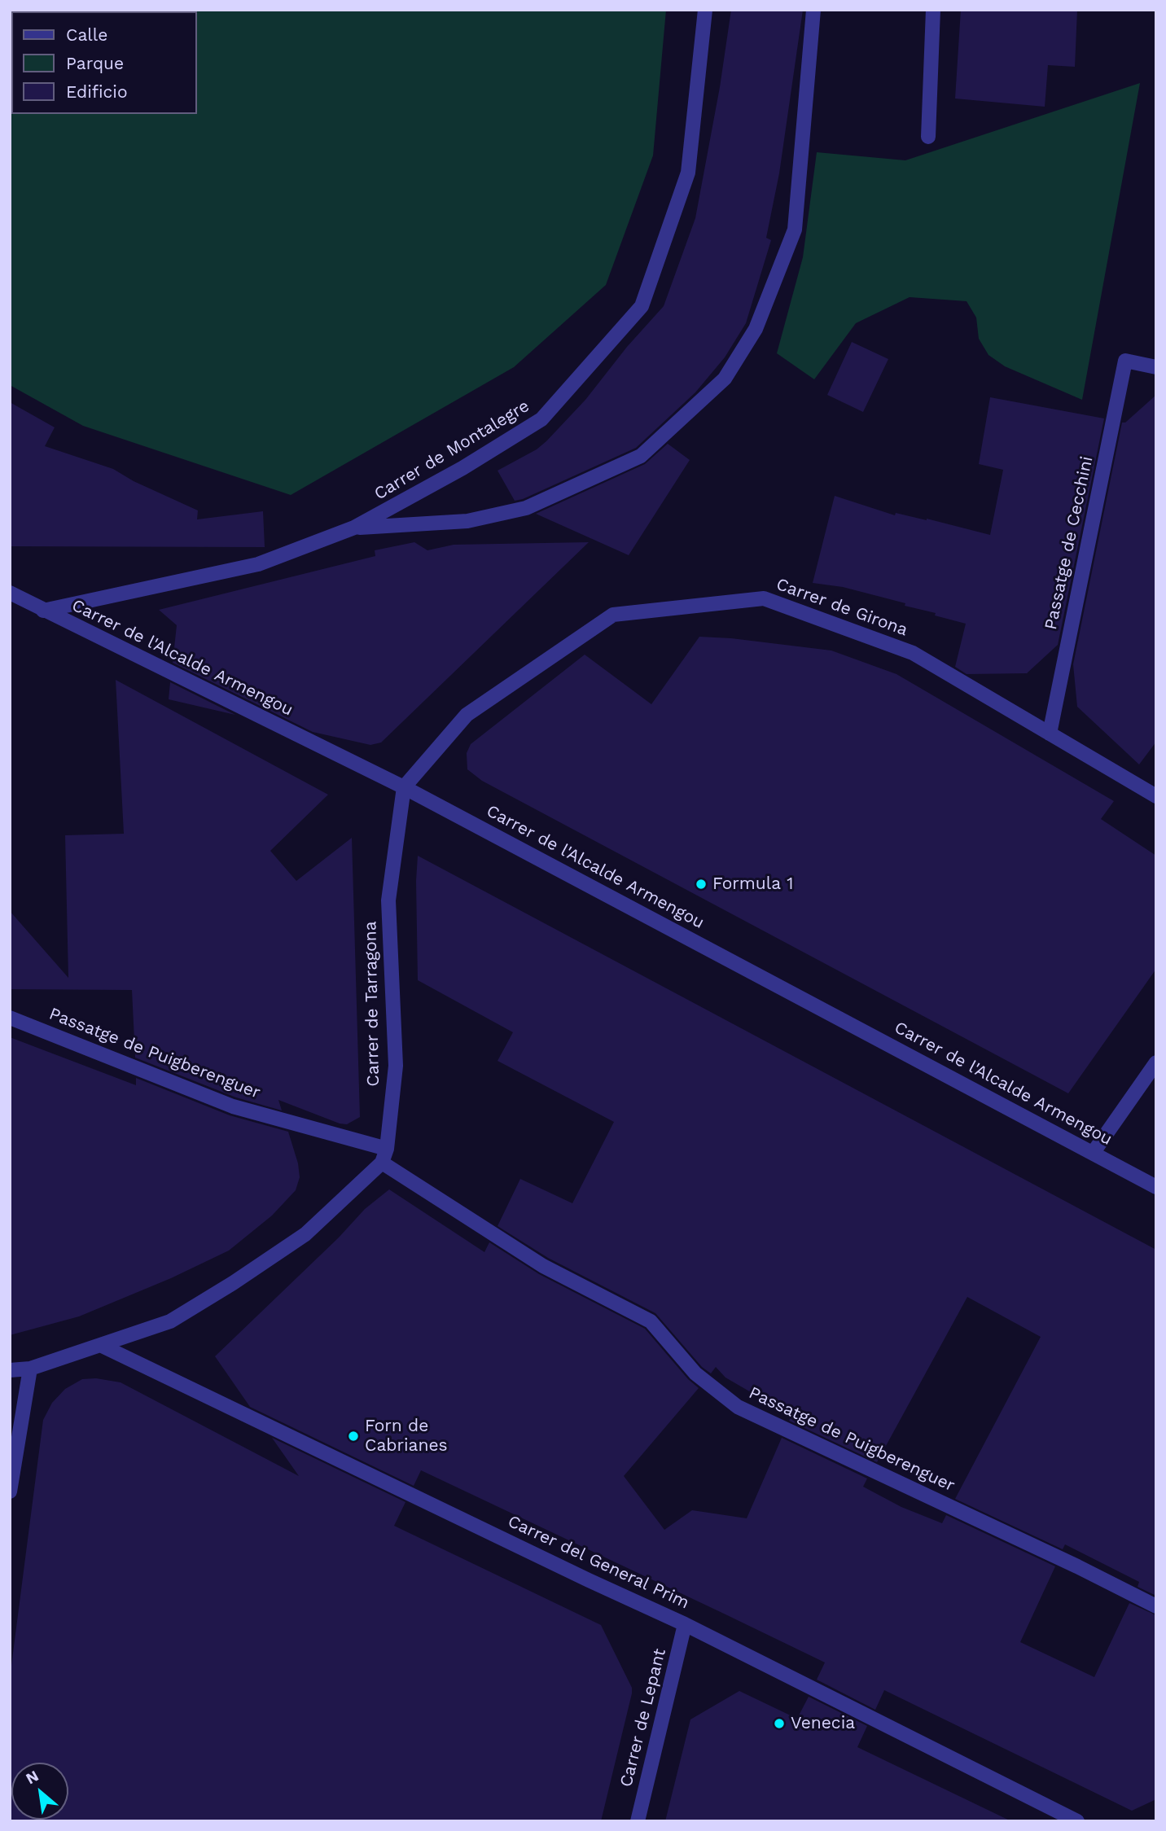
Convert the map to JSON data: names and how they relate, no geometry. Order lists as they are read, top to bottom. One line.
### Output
{"streets":{"street":["Carrer de Montalegre","Passatge de Cecchini","Carrer de Girona","Carrer de l'Alcalde Armengou","Carrer de Tarragona","Passatge de Puigberenguer","Carrer del General Prim","Carrer de Lepant"]},"crossings":[["Carrer de Montalegre","Carrer de l'Alcalde Armengou"],["Passatge de Cecchini","Carrer de Girona"],["Carrer de Girona","Carrer de l'Alcalde Armengou"],["Carrer de Girona","Carrer de Tarragona"],["Carrer de l'Alcalde Armengou","Carrer de Tarragona"],["Carrer de Tarragona","Passatge de Puigberenguer"],["Carrer de Tarragona","Carrer del General Prim"],["Carrer del General Prim","Carrer de Lepant"]],"places":["Formula 1","Forn de Cabrianes","Venecia"],"legend":["Calle","Parque","Edificio"],"north":"top left"}
